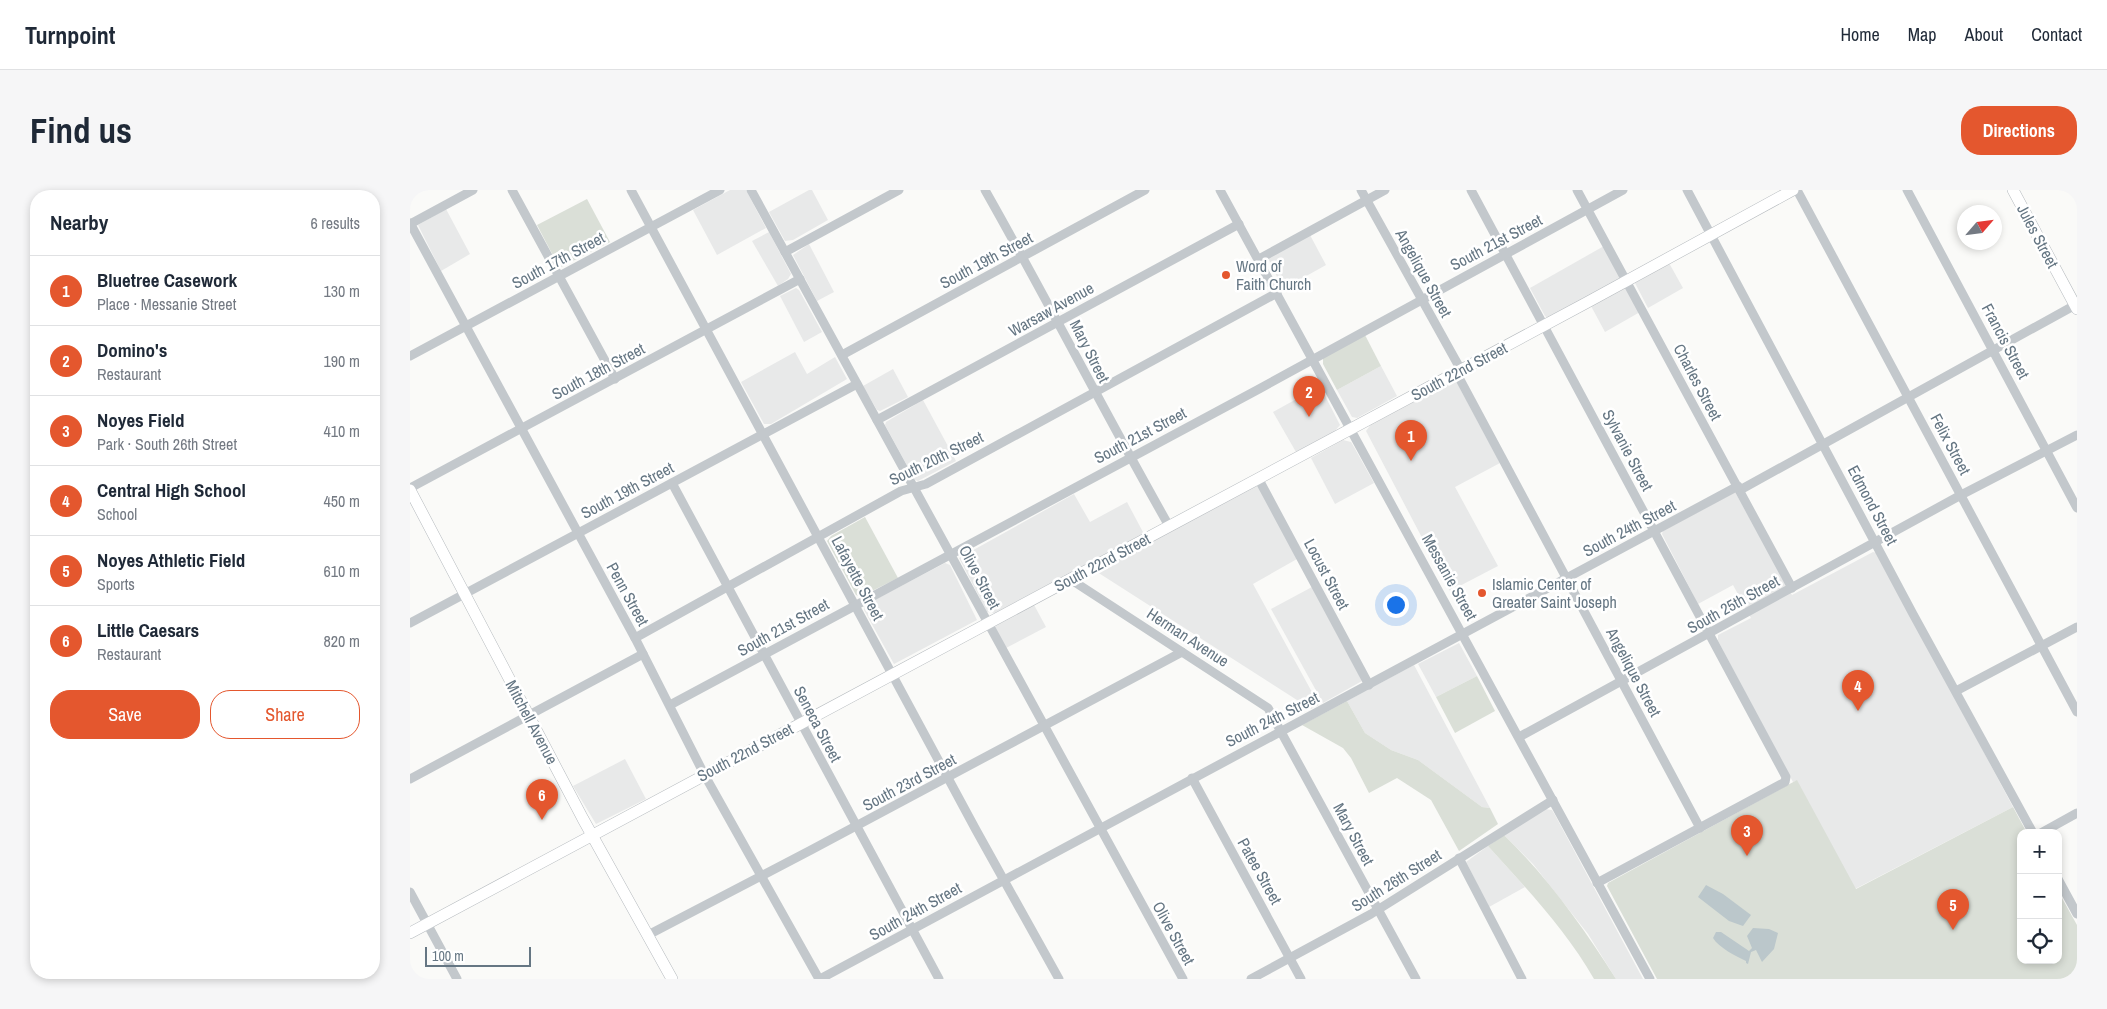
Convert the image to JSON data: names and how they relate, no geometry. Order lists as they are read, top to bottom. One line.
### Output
{"streets":{"main road":["Jules Street","South 22nd Street","Mitchell Avenue"],"street":["South 21st Street","South 17th Street","South 19th Street","Angelique Street","Warsaw Avenue","Francis Street","Mary Street","South 18th Street","Charles Street","Felix Street","Sylvanie Street","South 20th Street","Edmond Street","South 24th Street","Locust Street","Olive Street","Messanie Street","Lafayette Street","Penn Street","South 25th Street","Herman Avenue","Seneca Street","South 23rd Street","Patee Street","South 26th Street"]},"crossings":[["Jules Street","South 24th Street"],["South 21st Street","Angelique Street"],["South 21st Street","Mary Street"],["South 21st Street","Charles Street"],["South 21st Street","Sylvanie Street"],["South 21st Street","Olive Street"],["South 21st Street","Messanie Street"],["South 21st Street","Lafayette Street"],["South 21st Street","Penn Street"],["South 21st Street","Seneca Street"],["South 17th Street","Lafayette Street"],["South 17th Street","Penn Street"],["South 19th Street","Mary Street"],["South 19th Street","Olive Street"],["South 19th Street","Lafayette Street"],["South 19th Street","Penn Street"],["South 19th Street","Mitchell Avenue"],["South 19th Street","Seneca Street"],["Angelique Street","South 22nd Street"],["Angelique Street","Sylvanie Street"],["Angelique Street","South 24th Street"],["Angelique Street","South 25th Street"],["Warsaw Avenue","Mary Street"],["Warsaw Avenue","Olive Street"],["Warsaw Avenue","Messanie Street"],["Francis Street","South 24th Street"],["Francis Street","South 25th Street"],["Mary Street","South 22nd Street"],["Mary Street","South 20th Street"],["Mary Street","South 24th Street"],["Mary Street","Herman Avenue"],["Mary Street","South 26th Street"],["South 18th Street","Olive Street"],["South 18th Street","Lafayette Street"],["South 18th Street","Penn Street"],["South 18th Street","Mitchell Avenue"],["South 22nd Street","Charles Street"],["South 22nd Street","Felix Street"],["South 22nd Street","Sylvanie Street"],["South 22nd Street","Edmond Street"],["South 22nd Street","Locust Street"],["South 22nd Street","Olive Street"],["South 22nd Street","Messanie Street"],["South 22nd Street","Lafayette Street"],["South 22nd Street","Penn Street"],["South 22nd Street","Herman Avenue"],["South 22nd Street","Mitchell Avenue"],["South 22nd Street","Seneca Street"],["Charles Street","South 24th Street"],["Charles Street","South 25th Street"],["Felix Street","South 24th Street"],["Felix Street","South 25th Street"],["Sylvanie Street","South 24th Street"],["Sylvanie Street","South 25th Street"],["South 20th Street","Olive Street"],["South 20th Street","Messanie Street"],["South 20th Street","Lafayette Street"],["South 20th Street","Penn Street"],["South 20th Street","Seneca Street"],["Edmond Street","South 24th Street"],["Edmond Street","South 25th Street"],["South 24th Street","Locust Street"],["South 24th Street","Olive Street"],["South 24th Street","Messanie Street"],["South 24th Street","Lafayette Street"],["South 24th Street","Penn Street"],["South 24th Street","Herman Avenue"],["South 24th Street","Seneca Street"],["South 24th Street","Patee Street"],["Olive Street","South 23rd Street"],["Messanie Street","South 25th Street"],["Messanie Street","South 26th Street"],["Lafayette Street","South 23rd Street"],["Penn Street","South 23rd Street"],["Herman Avenue","South 23rd Street"],["Mitchell Avenue","South 23rd Street"],["Seneca Street","South 23rd Street"],["Patee Street","South 26th Street"]],"places":["Word of Faith Church","Islamic Center of Greater Saint Joseph"],"scale_bar":"100 m","north":"top right","page":{"header":"Turnpoint","nav":["Home","Map","About","Contact"],"buttons":["Directions",["Save","Share"]],"title":"Find us","heading":["Nearby","6 results"],"list":[{"mark":"1","name":"Bluetree Casework","note":"Place · Messanie Street","value":"130 m"},{"mark":"2","name":"Domino's","note":"Restaurant","value":"190 m"},{"mark":"3","name":"Noyes Field","note":"Park · South 26th Street","value":"410 m"},{"mark":"4","name":"Central High School","note":"School","value":"450 m"},{"mark":"5","name":"Noyes Athletic Field","note":"Sports","value":"610 m"},{"mark":"6","name":"Little Caesars","note":"Restaurant","value":"820 m"}],"pins":["2","1","4","6","3","5"],"map_buttons":["+","−"],"scale":"100 m"}}
